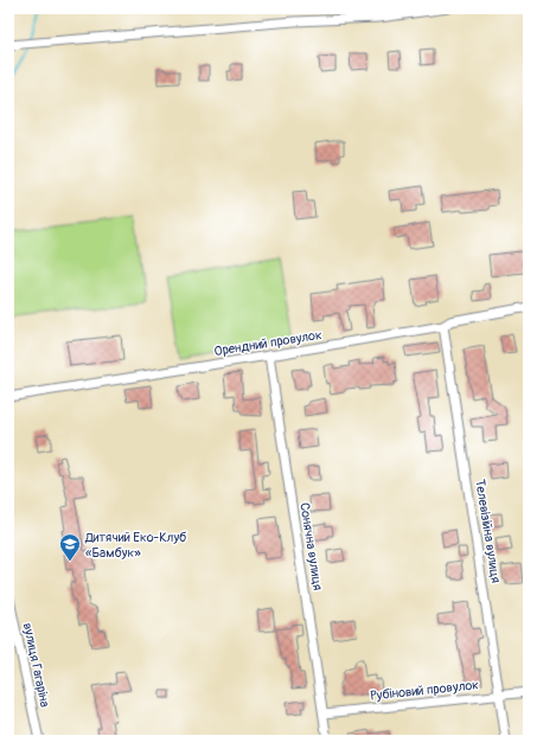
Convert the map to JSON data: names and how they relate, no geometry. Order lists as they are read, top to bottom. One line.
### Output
{"streets":{"street":["Орендний провулок","Телевізійна вулиця","Сонячна вулиця","вулиця Гагаріна","Рубіновий провулок"]},"crossings":[["Орендний провулок","Телевізійна вулиця"],["Орендний провулок","Сонячна вулиця"],["Телевізійна вулиця","Рубіновий провулок"],["Сонячна вулиця","Рубіновий провулок"]],"places":{"school or university":["Дитячий Еко-Клуб «Бамбук»"]}}
